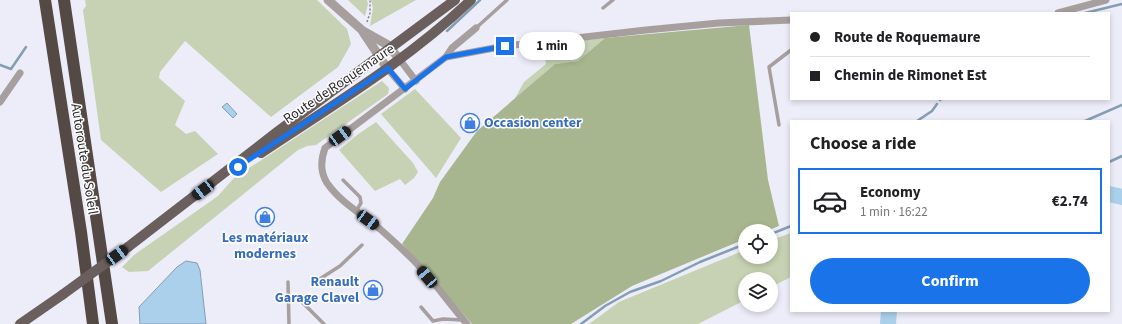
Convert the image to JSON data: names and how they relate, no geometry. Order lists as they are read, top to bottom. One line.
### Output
{"streets":{"highway":["Autoroute du Soleil"],"main road":["Route de Roquemaure"]},"places":{"shop":["Occasion center","Les matériaux modernes","Renault Garage Clavel"]},"page":{"banner":["Route de Roquemaure","Chemin de Rimonet Est"],"bubble":"1 min","heading":"Choose a ride","list":[{"name":"Economy","note":"1 min · 16:22","value":"€2.74"}],"buttons":"Confirm"}}
